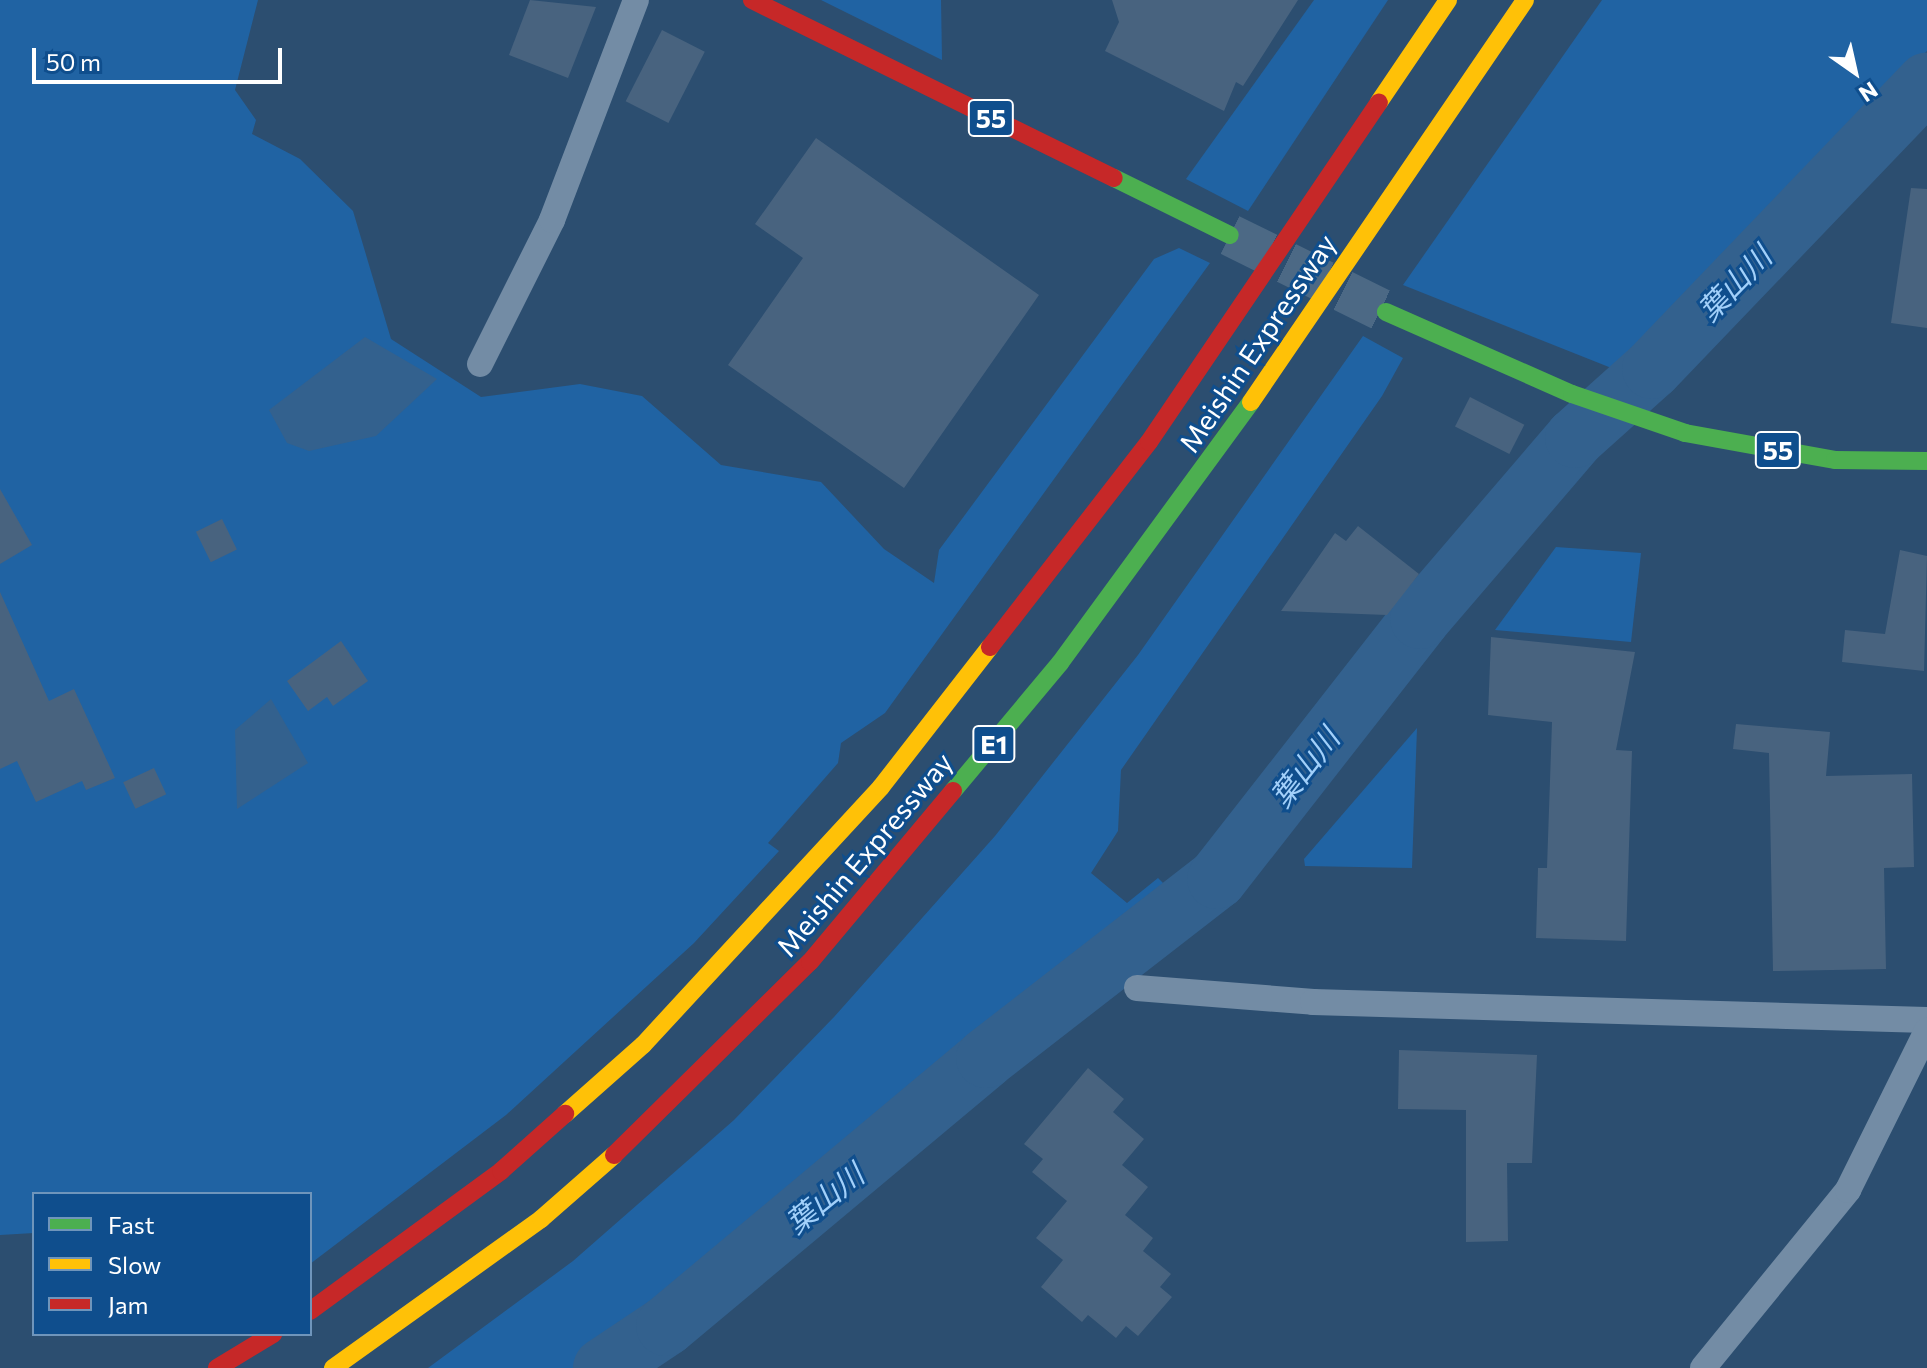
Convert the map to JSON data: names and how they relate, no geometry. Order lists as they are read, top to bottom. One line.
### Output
{"streets":{"main road":["55","Meishin Expressway","E1"]},"water":["葉山川"],"legend":["Fast","Slow","Jam"],"scale_bar":"50 m","north":"bottom right"}
